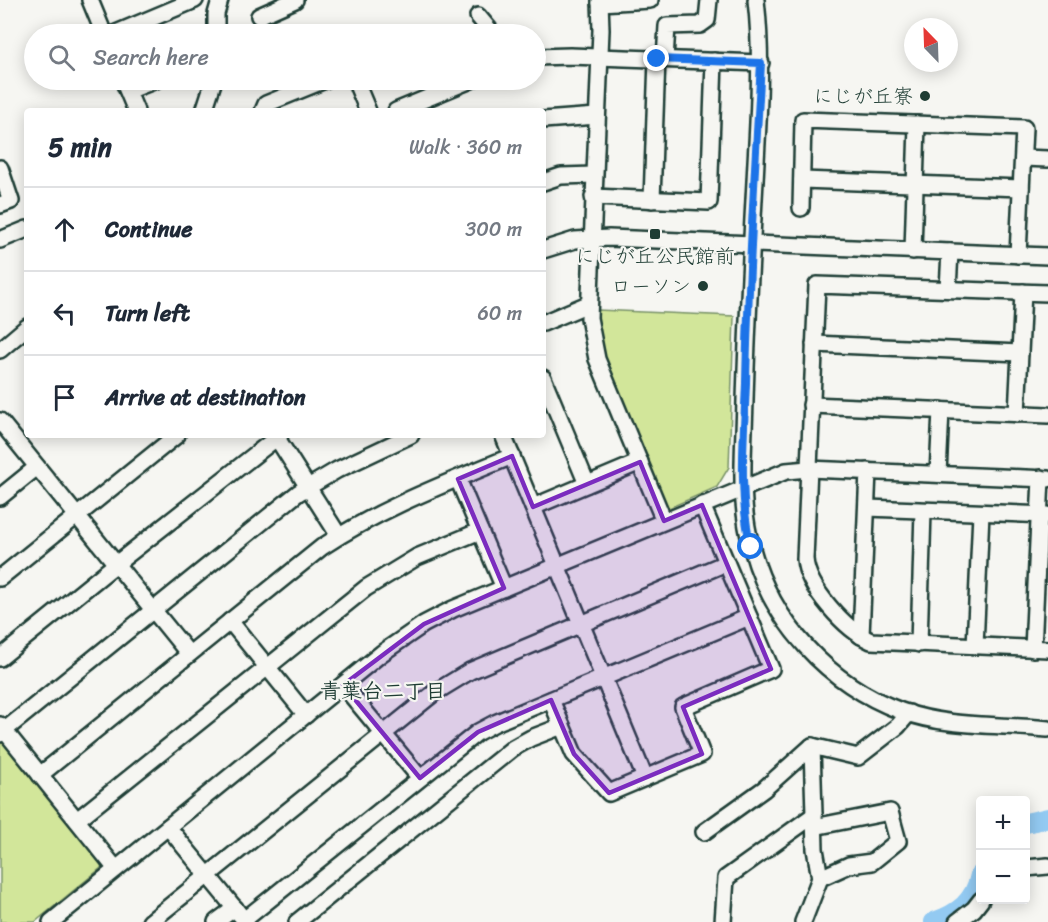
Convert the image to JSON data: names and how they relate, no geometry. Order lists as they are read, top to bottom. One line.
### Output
{"districts":["青葉台二丁目"],"places":{"other":["にじが丘寮","ローソン"],"transit":["にじが丘公民館前"]},"north":"top left","page":{"search":"Search here","heading":["5 min","Walk · 360 m"],"list":[["Continue","300 m"],["Turn left","60 m"],"Arrive at destination"],"map_buttons":["+","−"]}}
